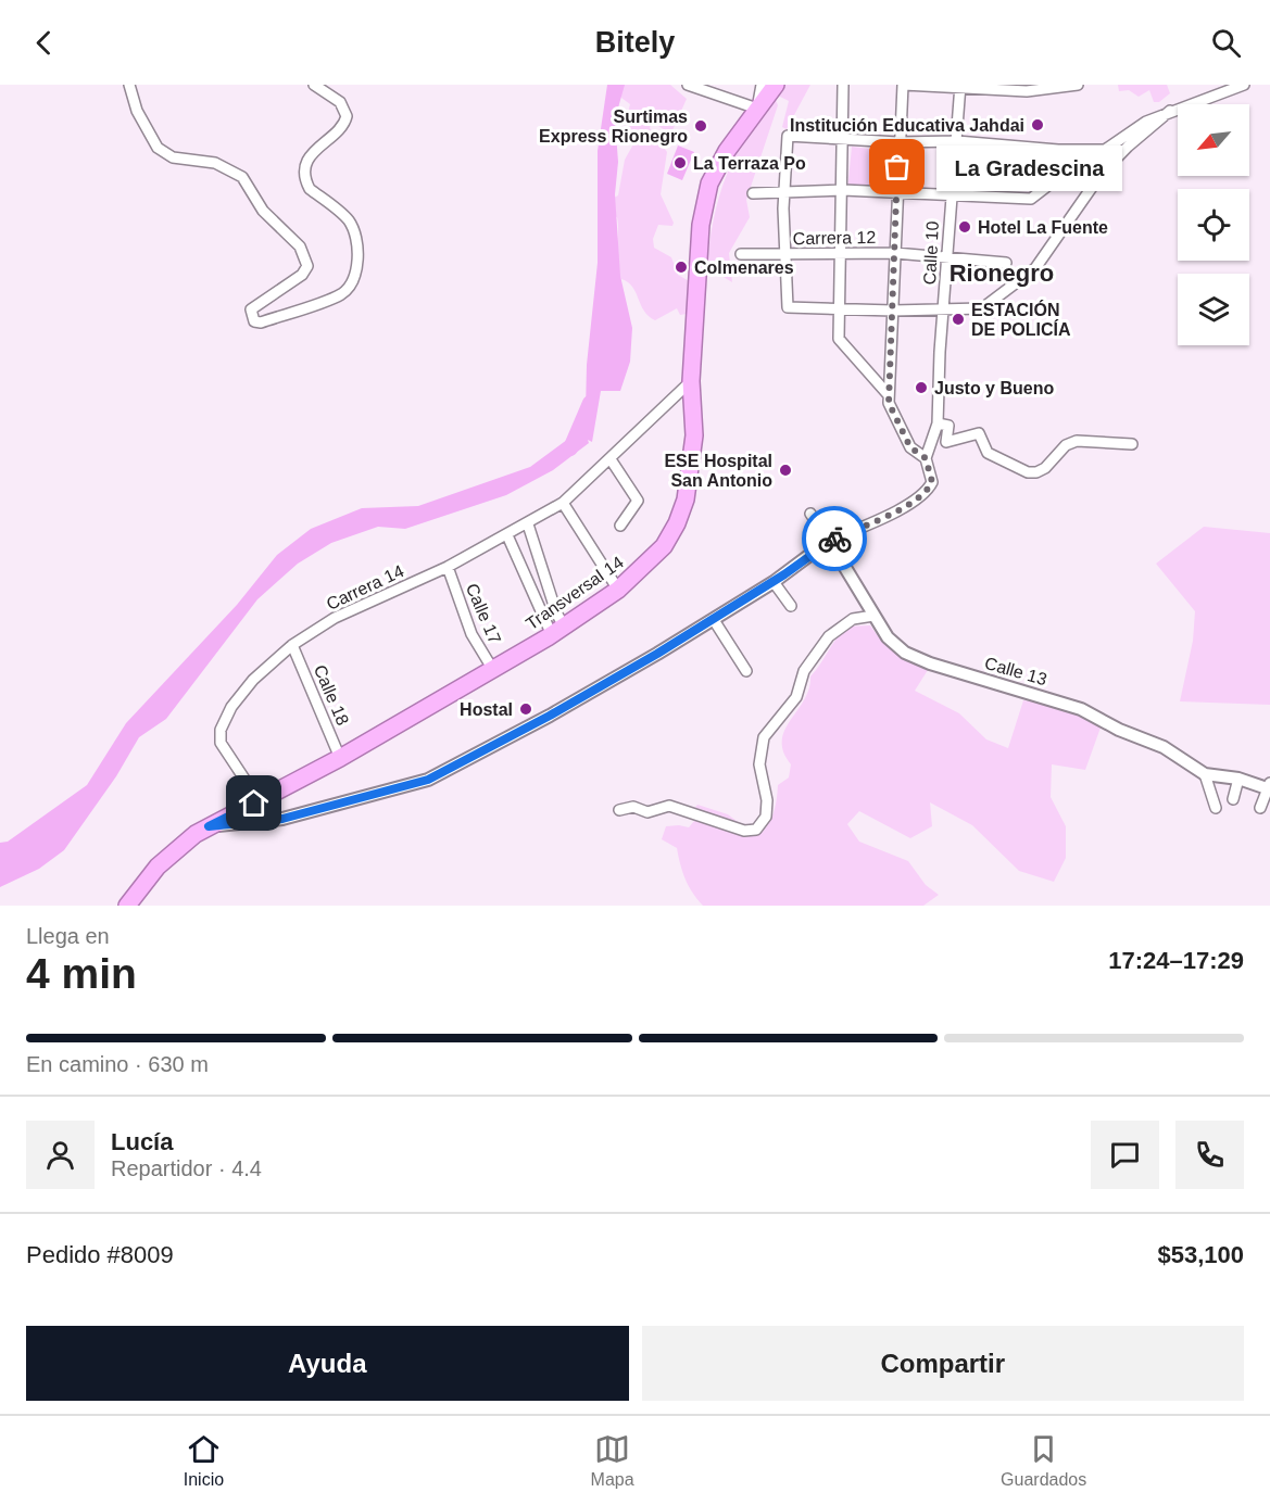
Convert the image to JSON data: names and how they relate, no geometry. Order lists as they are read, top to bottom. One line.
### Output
{"streets":{"highway":["Transversal 14"],"street":["Carrera 12","Calle 10","Carrera 14","Calle 17","Calle 13","Calle 18"]},"crossings":[["Carrera 12","Calle 10"],["Carrera 14","Transversal 14"],["Carrera 14","Calle 17"],["Carrera 14","Calle 18"],["Transversal 14","Calle 17"],["Transversal 14","Calle 18"]],"districts":["Rionegro"],"places":["Institución Educativa Jahdai","Surtimas Express Rionegro","La Terraza Po","La Gradescina","Hotel La Fuente","Colmenares","ESTACIÓN DE POLICÍA","Justo y Bueno","ESE Hospital San Antonio","Hostal"],"north":"bottom left","page":{"header":"Bitely","bubble":"La Gradescina","heading":["4 min","Llega en","17:24–17:29"],"panel":["Lucía","Repartidor · 4.4","Pedido #8009","$53,100"],"bar":"En camino · 630 m","buttons":["Ayuda","Compartir"],"tabs":["Inicio","Mapa","Guardados"]}}
